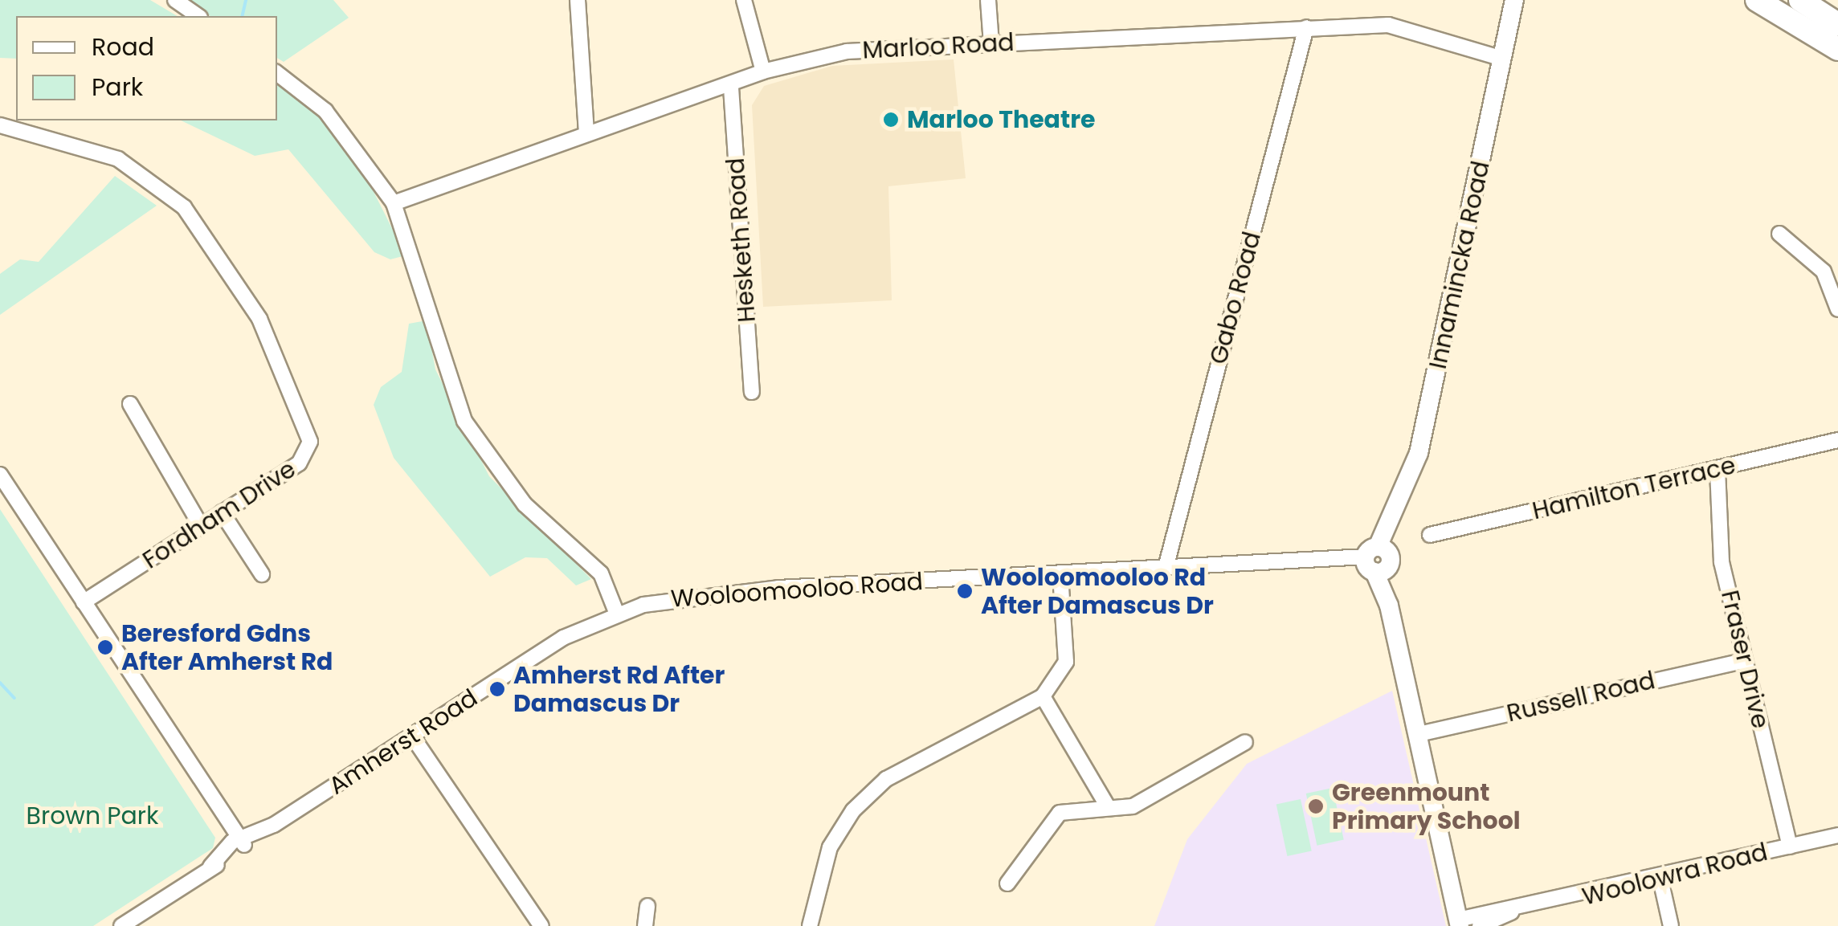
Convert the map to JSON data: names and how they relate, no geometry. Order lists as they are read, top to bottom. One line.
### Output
{"streets":{"main road":["Innamincka Road"],"street":["Marloo Road","Hesketh Road","Gabo Road","Hamilton Terrace","Fordham Drive","Wooloomooloo Road","Fraser Drive","Russell Road","Amherst Road","Woolowra Road"]},"crossings":[["Marloo Road","Hesketh Road"],["Marloo Road","Innamincka Road"],["Marloo Road","Gabo Road"],["Innamincka Road","Wooloomooloo Road"],["Innamincka Road","Russell Road"],["Innamincka Road","Woolowra Road"],["Gabo Road","Wooloomooloo Road"],["Hamilton Terrace","Fraser Drive"],["Wooloomooloo Road","Amherst Road"],["Fraser Drive","Russell Road"],["Fraser Drive","Woolowra Road"]],"parks":["Brown Park"],"places":["Marloo Theatre","Wooloomooloo Rd After Damascus Dr","Beresford Gdns After Amherst Rd","Amherst Rd After Damascus Dr","Greenmount Primary School"],"legend":["Road","Park"]}
